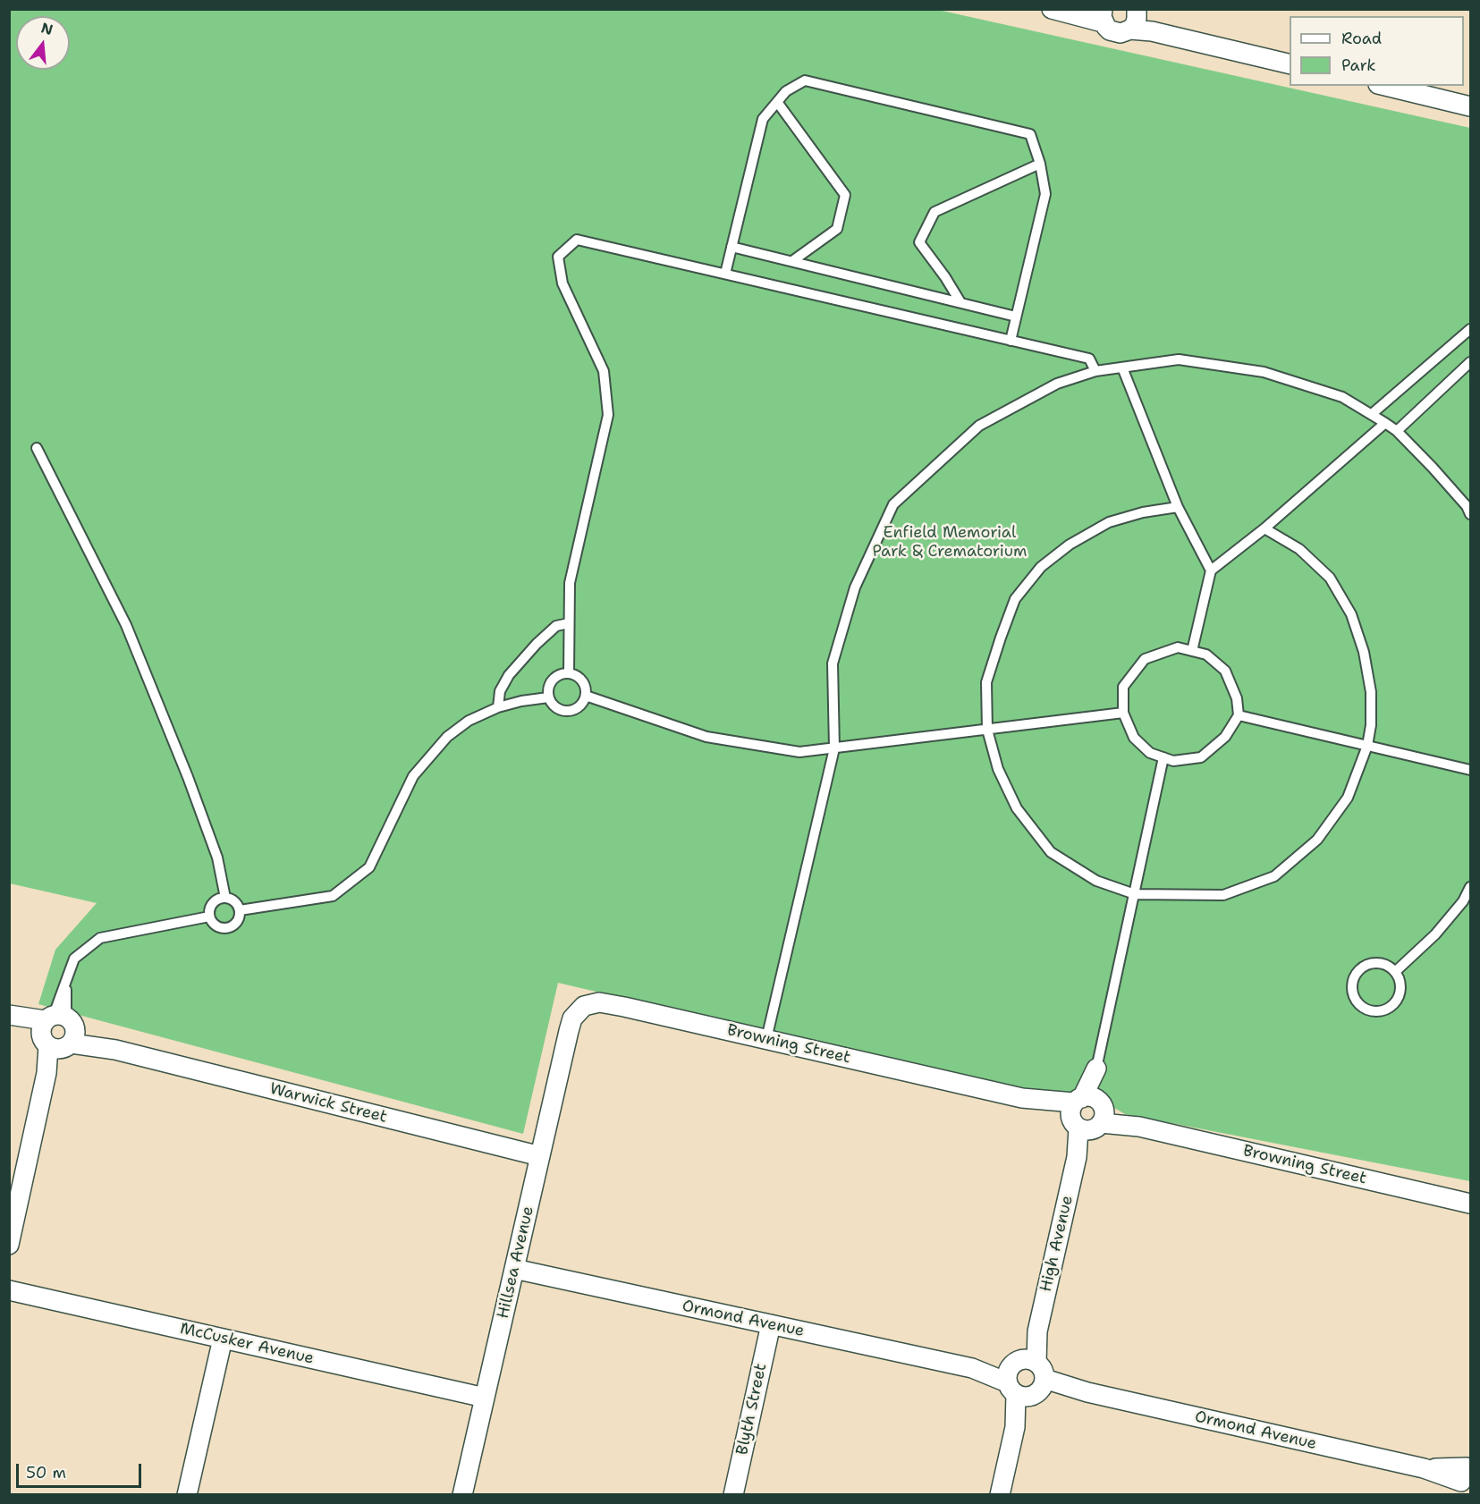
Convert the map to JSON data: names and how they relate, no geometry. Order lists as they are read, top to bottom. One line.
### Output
{"streets":{"street":["Browning Street","Warwick Street","High Avenue","Hillsea Avenue","Ormond Avenue","McCusker Avenue","Blyth Street"]},"crossings":[["Browning Street","High Avenue"],["Browning Street","Hillsea Avenue"],["Warwick Street","Hillsea Avenue"],["High Avenue","Ormond Avenue"],["Hillsea Avenue","Ormond Avenue"],["Hillsea Avenue","McCusker Avenue"],["Ormond Avenue","Blyth Street"]],"parks":["Enfield Memorial Park & Crematorium"],"legend":["Road","Park"],"scale_bar":"50 m","north":"top"}
